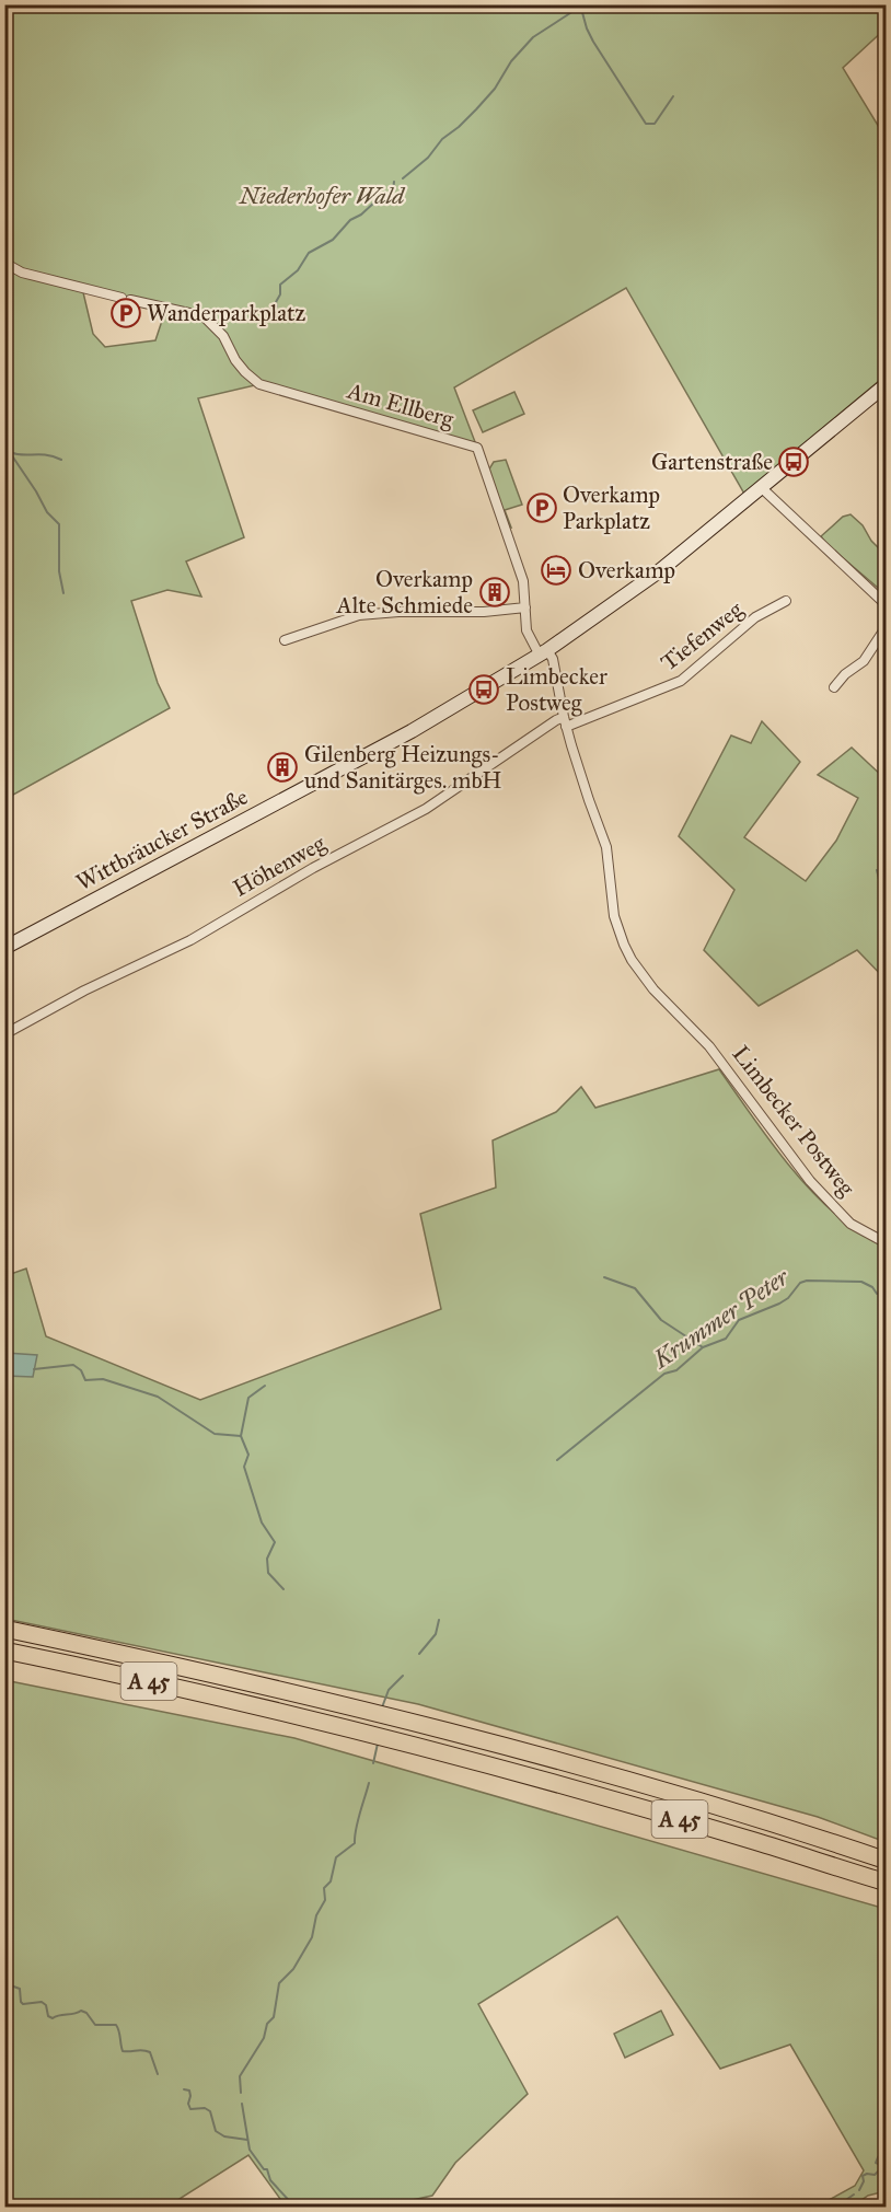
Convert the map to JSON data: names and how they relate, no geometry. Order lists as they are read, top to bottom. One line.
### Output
{"streets":{"highway":["A 45"],"main road":["Wittbräucker Straße"],"street":["Am Ellberg","Tiefenweg","Höhenweg","Limbecker Postweg"]},"crossings":[["Am Ellberg","Wittbräucker Straße"],["Am Ellberg","Limbecker Postweg"],["Tiefenweg","Limbecker Postweg"],["Wittbräucker Straße","Limbecker Postweg"],["Höhenweg","Limbecker Postweg"]],"water":["Krummer Peter"],"parks":["Niederhofer Wald"],"places":{"parking":["Wanderparkplatz","Overkamp Parkplatz"],"bus stop":["Gartenstraße","Limbecker Postweg"],"hotel":["Overkamp"],"building":["Overkamp Alte Schmiede","Gilenberg Heizungs- und Sanitärges. mbH"]}}
